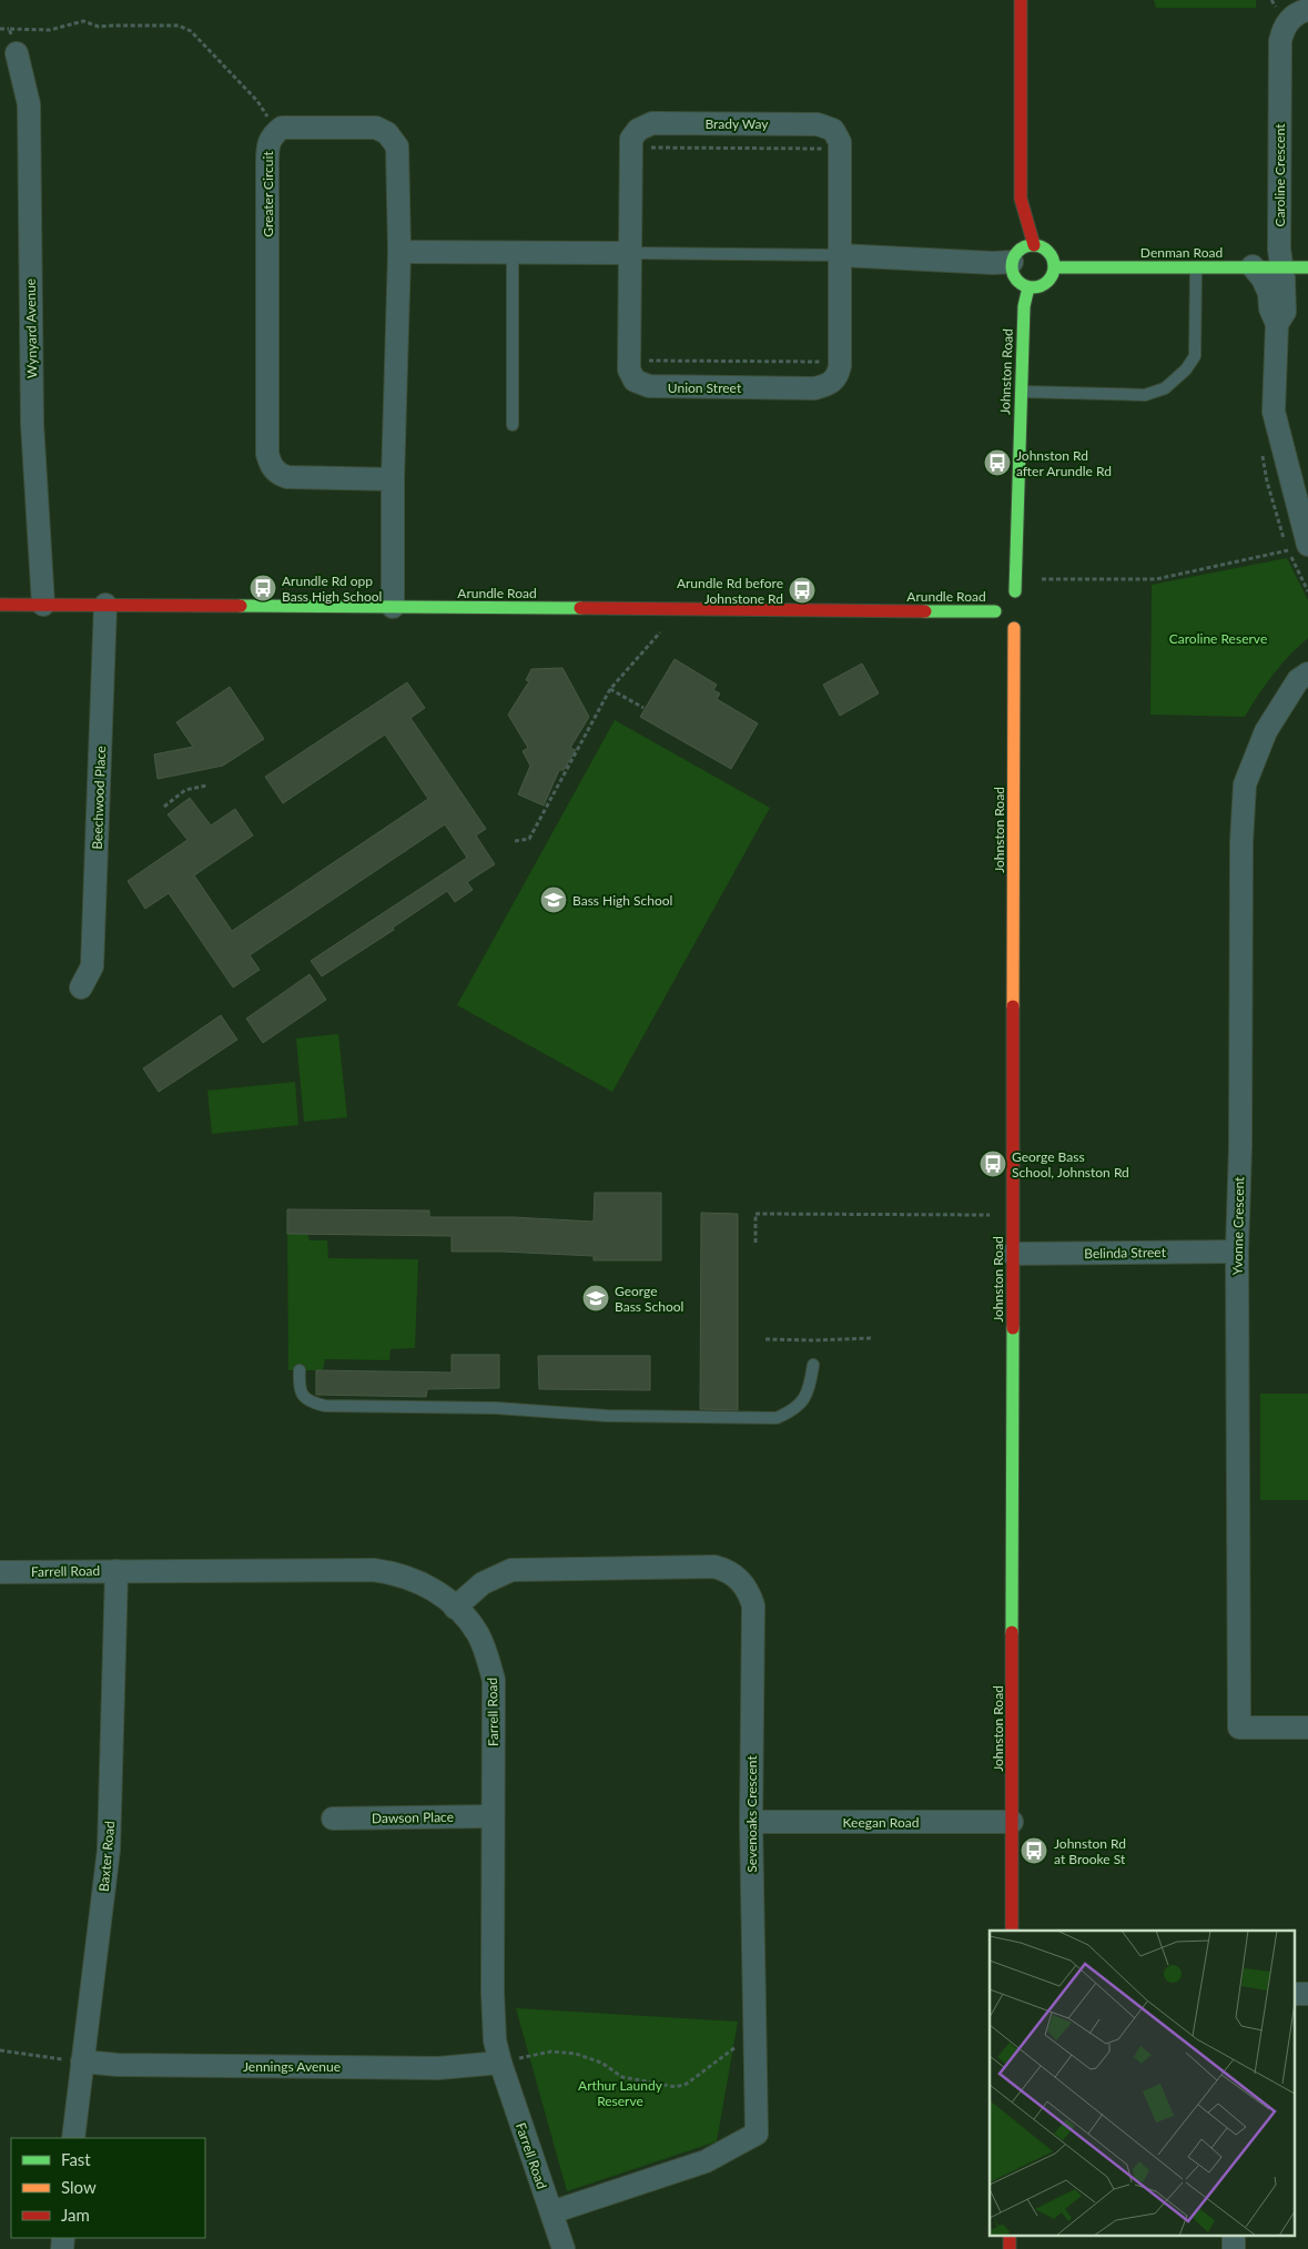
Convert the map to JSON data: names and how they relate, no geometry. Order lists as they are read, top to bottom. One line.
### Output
{"streets":{"street":["Brady Way","Caroline Crescent","Greater Circuit","Denman Road","Wynyard Avenue","Johnston Road","Union Street","Arundle Road","Beechwood Place","Yvonne Crescent","Belinda Street","Farrell Road","Sevenoaks Crescent","Dawson Place","Keegan Road","Baxter Road","Jennings Avenue"]},"crossings":[["Caroline Crescent","Denman Road"],["Greater Circuit","Arundle Road"],["Denman Road","Johnston Road"],["Wynyard Avenue","Arundle Road"],["Johnston Road","Arundle Road"],["Johnston Road","Belinda Street"],["Johnston Road","Keegan Road"],["Arundle Road","Beechwood Place"],["Yvonne Crescent","Belinda Street"],["Farrell Road","Sevenoaks Crescent"],["Farrell Road","Dawson Place"],["Farrell Road","Baxter Road"],["Farrell Road","Jennings Avenue"],["Sevenoaks Crescent","Keegan Road"],["Baxter Road","Jennings Avenue"]],"parks":["Caroline Reserve","Arthur Laundy Reserve"],"places":{"bus stop":["Johnston Rd after Arundle Rd","Arundle Rd opp Bass High School","Arundle Rd before Johnstone Rd","George Bass School, Johnston Rd","Johnston Rd at Brooke St"],"school or university":["Bass High School","George Bass School"]},"legend":["Fast","Slow","Jam"]}
